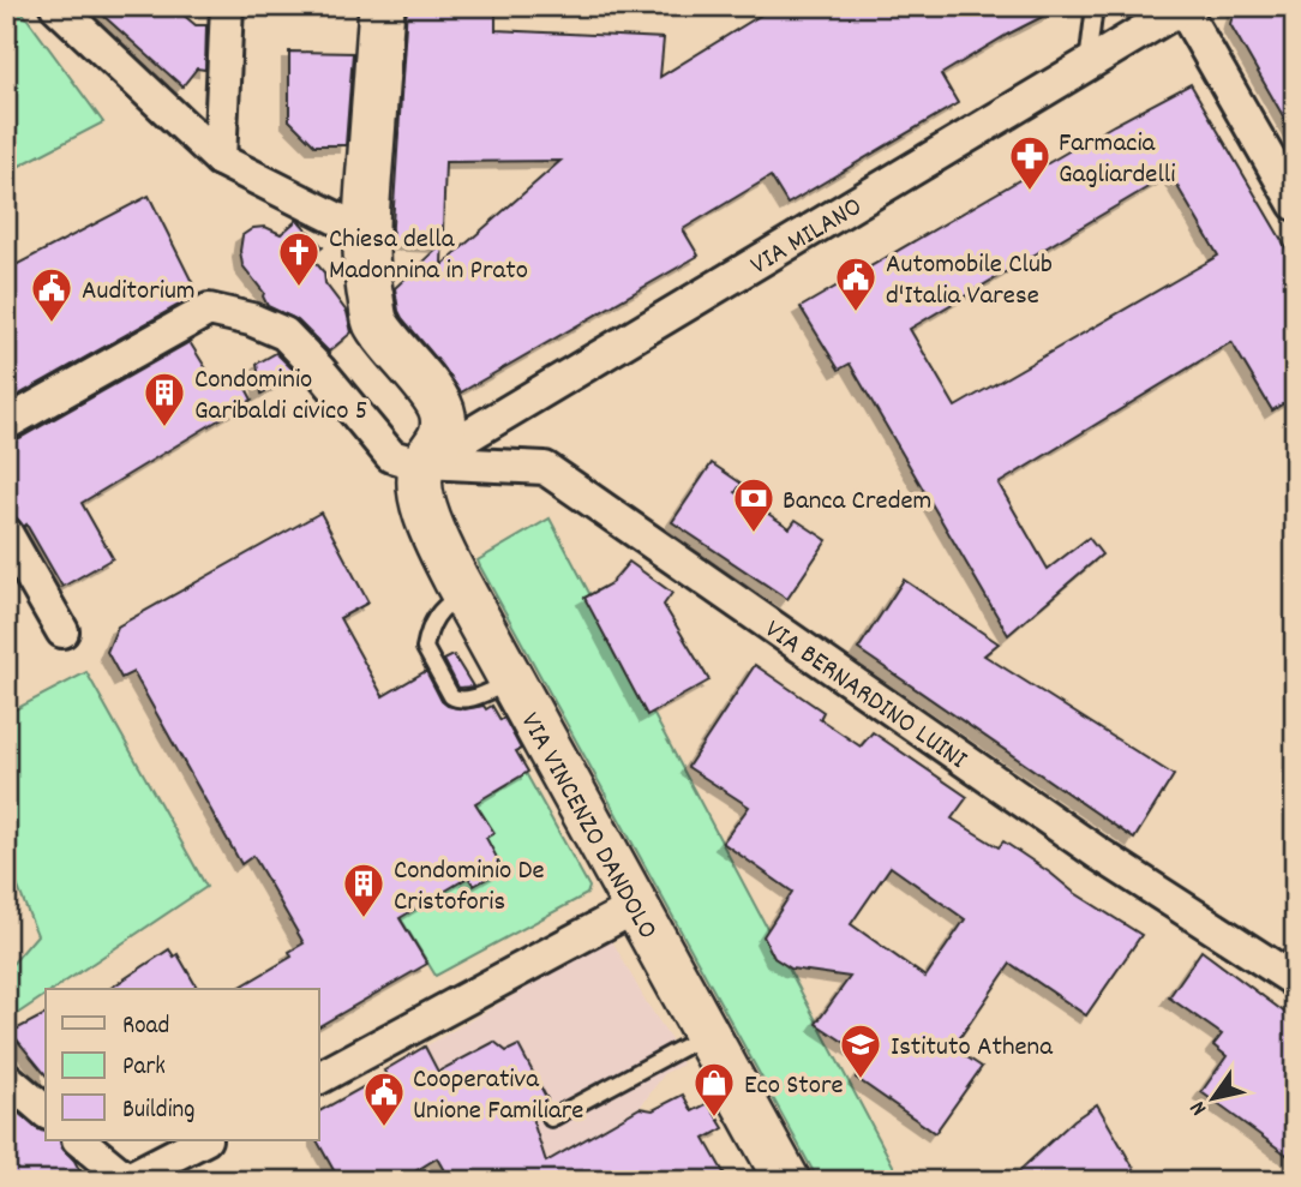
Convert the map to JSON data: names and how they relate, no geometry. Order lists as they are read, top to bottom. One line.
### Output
{"streets":{"street":["VIA MILANO","VIA BERNARDINO LUINI","VIA VINCENZO DANDOLO"]},"crossings":[["VIA MILANO","VIA BERNARDINO LUINI"],["VIA MILANO","VIA VINCENZO DANDOLO"],["VIA BERNARDINO LUINI","VIA VINCENZO DANDOLO"]],"places":{"pharmacy":["Farmacia Gagliardelli"],"church":["Chiesa della Madonnina in Prato"],"public building":["Automobile Club d'Italia Varese","Auditorium","Cooperativa Unione Familiare"],"building":["Condominio Garibaldi civico 5","Condominio De Cristoforis"],"bank":["Banca Credem"],"school or university":["Istituto Athena"],"shop":["Eco Store"]},"legend":["Road","Park","Building"],"north":"bottom left"}
